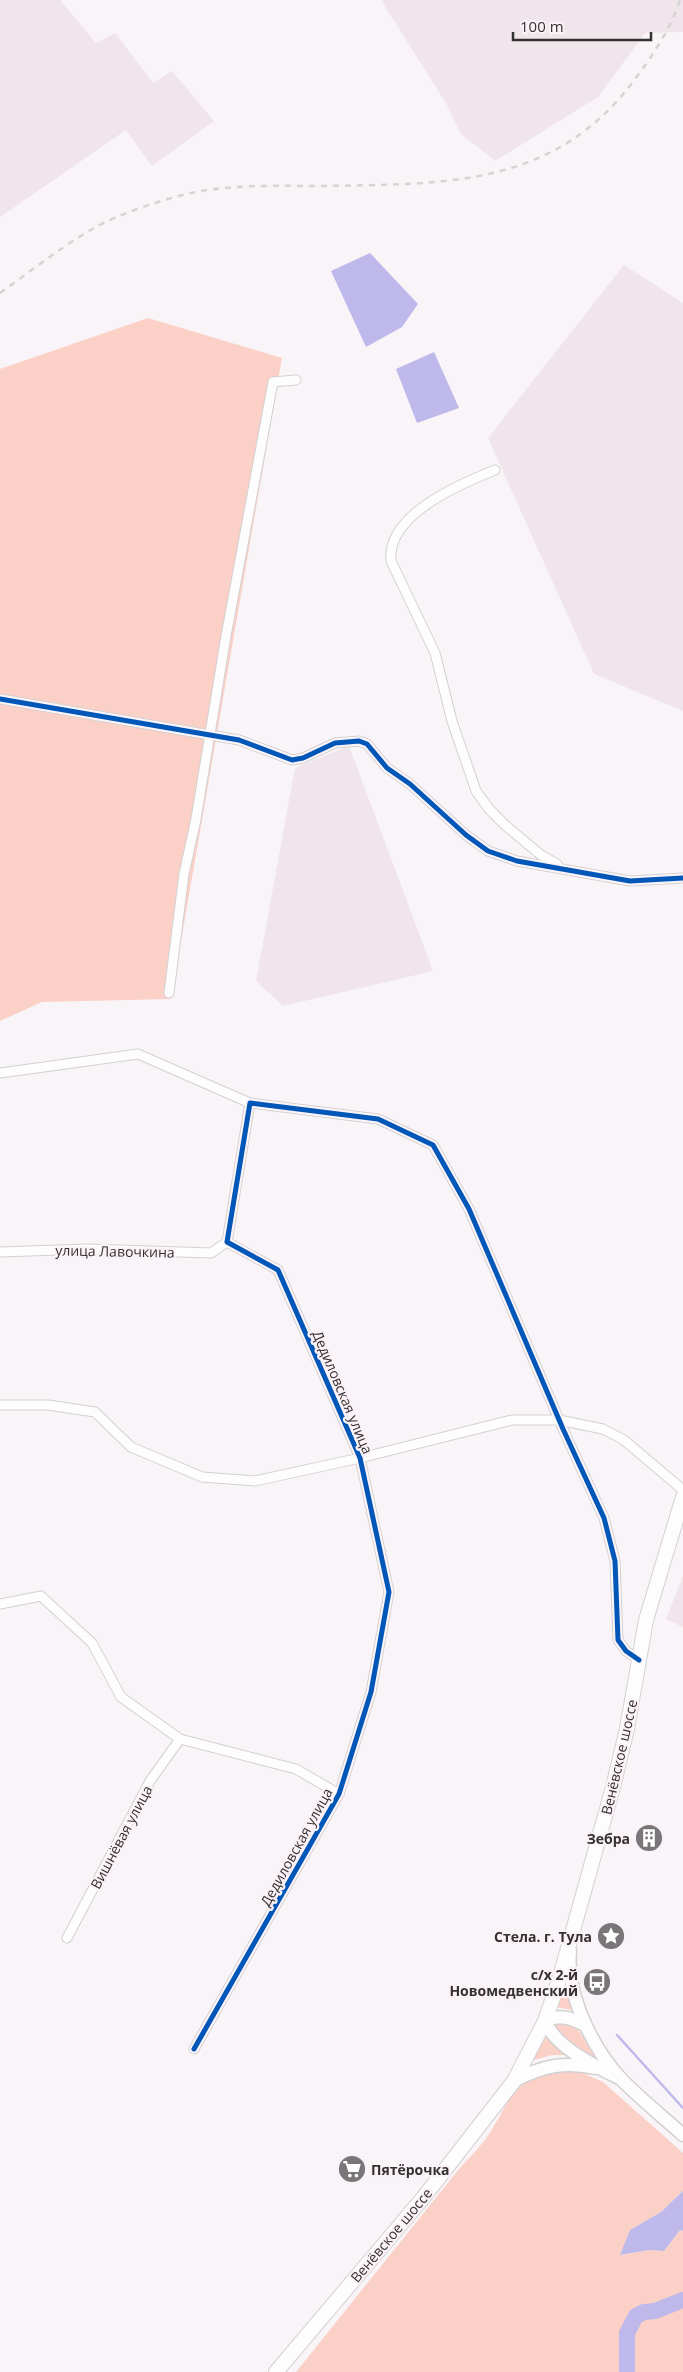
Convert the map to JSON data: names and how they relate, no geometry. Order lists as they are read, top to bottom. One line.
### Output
{"streets":{"main road":["Венёвское шоссе"],"street":["улица Лавочкина","Дедиловская улица","Вишнёвая улица"]},"crossings":[["улица Лавочкина","Дедиловская улица"]],"places":{"building":["Зебра"],"place":["Стела. г. Тула"],"bus stop":["с/х 2-й Новомедвенский"],"supermarket":["Пятёрочка"]},"scale_bar":"100 m"}
